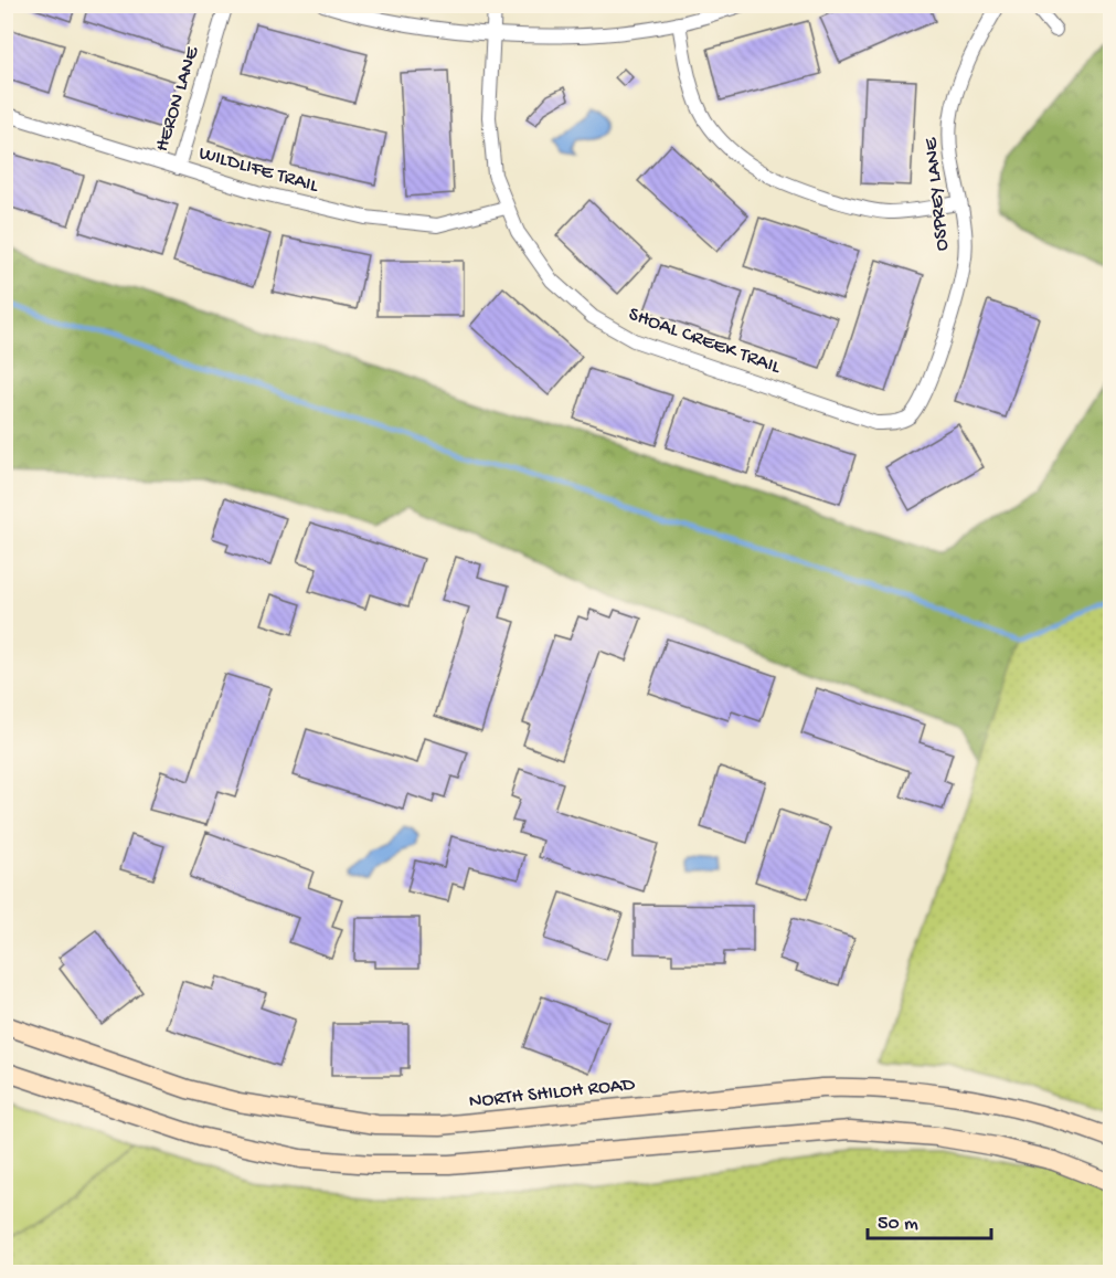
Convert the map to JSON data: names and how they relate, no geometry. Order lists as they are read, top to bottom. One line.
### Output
{"streets":{"main road":["NORTH SHILOH ROAD"],"street":["HERON LANE","WILDLIFE TRAIL","OSPREY LANE","SHOAL CREEK TRAIL"]},"crossings":[["HERON LANE","WILDLIFE TRAIL"],["WILDLIFE TRAIL","SHOAL CREEK TRAIL"],["OSPREY LANE","SHOAL CREEK TRAIL"]],"scale_bar":"50 m"}
